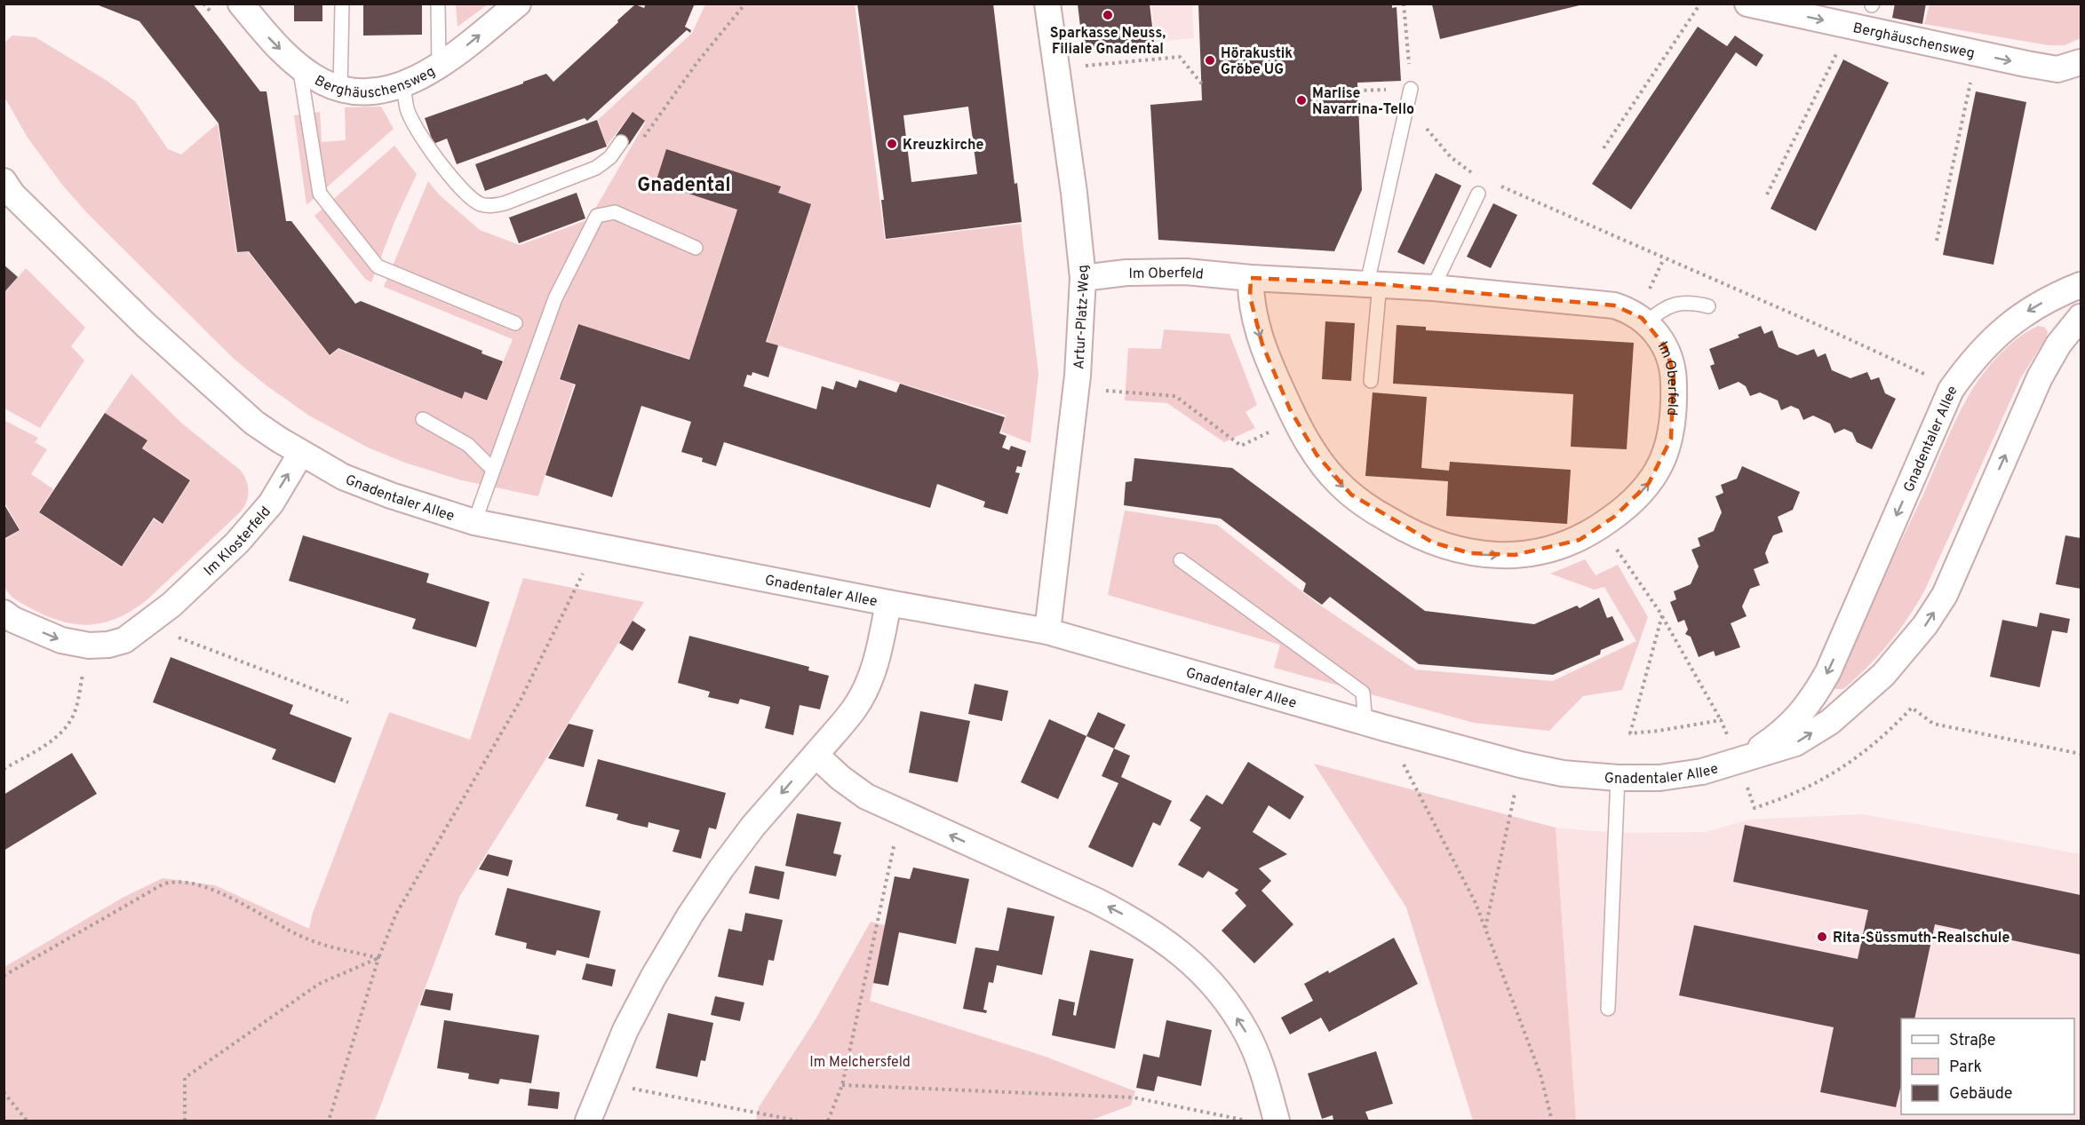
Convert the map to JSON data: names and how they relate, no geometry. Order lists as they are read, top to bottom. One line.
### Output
{"streets":{"street":["Berghäuschensweg","Im Oberfeld","Artur-Platz-Weg","Gnadentaler Allee","Im Klosterfeld"]},"crossings":[["Im Oberfeld","Artur-Platz-Weg"],["Artur-Platz-Weg","Gnadentaler Allee"],["Gnadentaler Allee","Im Klosterfeld"]],"one_way":["Berghäuschensweg","Im Klosterfeld"],"districts":["Gnadental"],"parks":["Im Melchersfeld"],"places":["Sparkasse Neuss, Filiale Gnadental","Hörakustik Gröbe UG","Marlise Navarrina-Tello","Kreuzkirche","Rita-Süssmuth-Realschule"],"legend":["Straße","Park","Gebäude"]}
